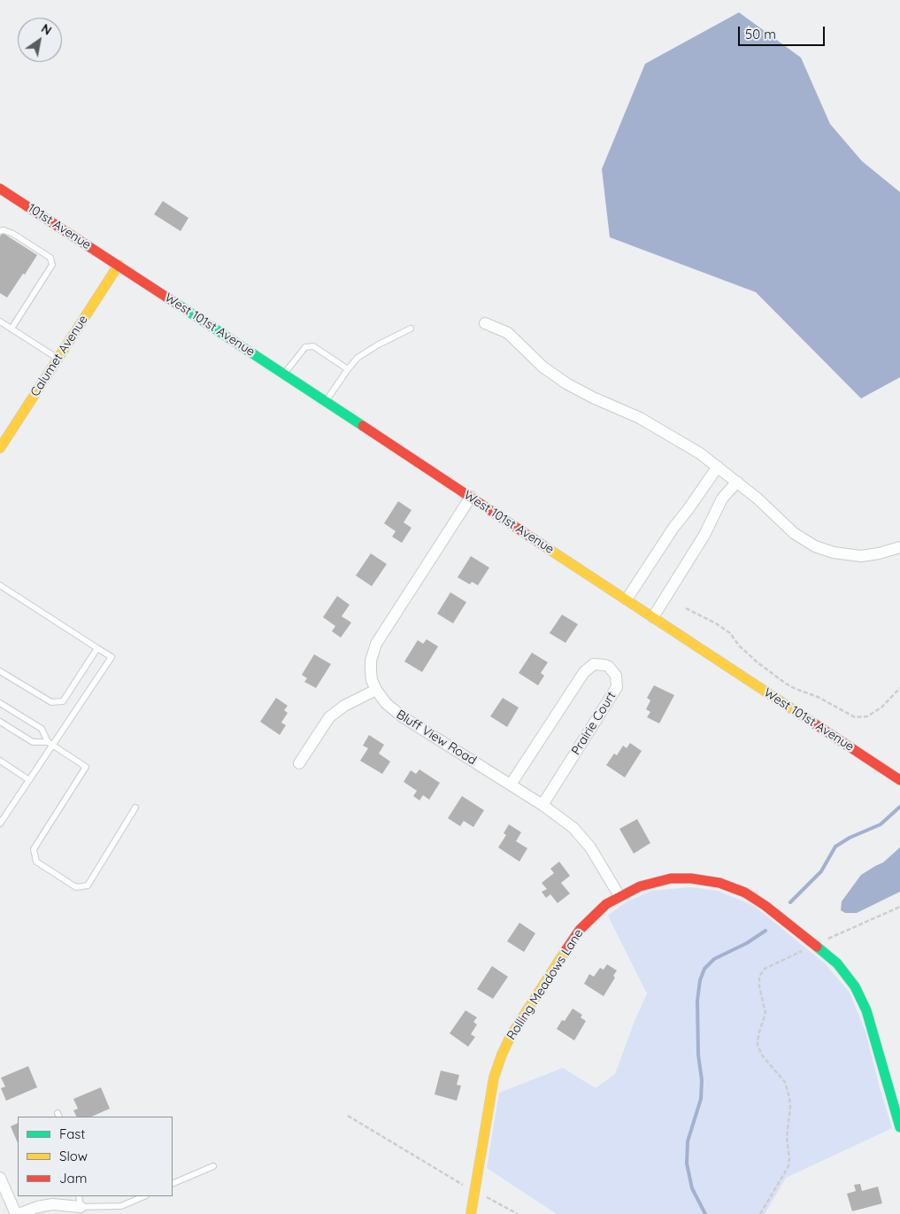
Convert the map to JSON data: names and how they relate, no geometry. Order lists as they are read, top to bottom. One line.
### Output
{"streets":{"street":["101st Avenue","West 101st Avenue","Calumet Avenue","Prairie Court","Bluff View Road","Rolling Meadows Lane"]},"crossings":[["101st Avenue","West 101st Avenue"],["101st Avenue","Calumet Avenue"],["West 101st Avenue","Calumet Avenue"],["West 101st Avenue","Bluff View Road"],["Prairie Court","Bluff View Road"],["Bluff View Road","Rolling Meadows Lane"]],"legend":["Fast","Slow","Jam"],"scale_bar":"50 m","north":"top right"}
